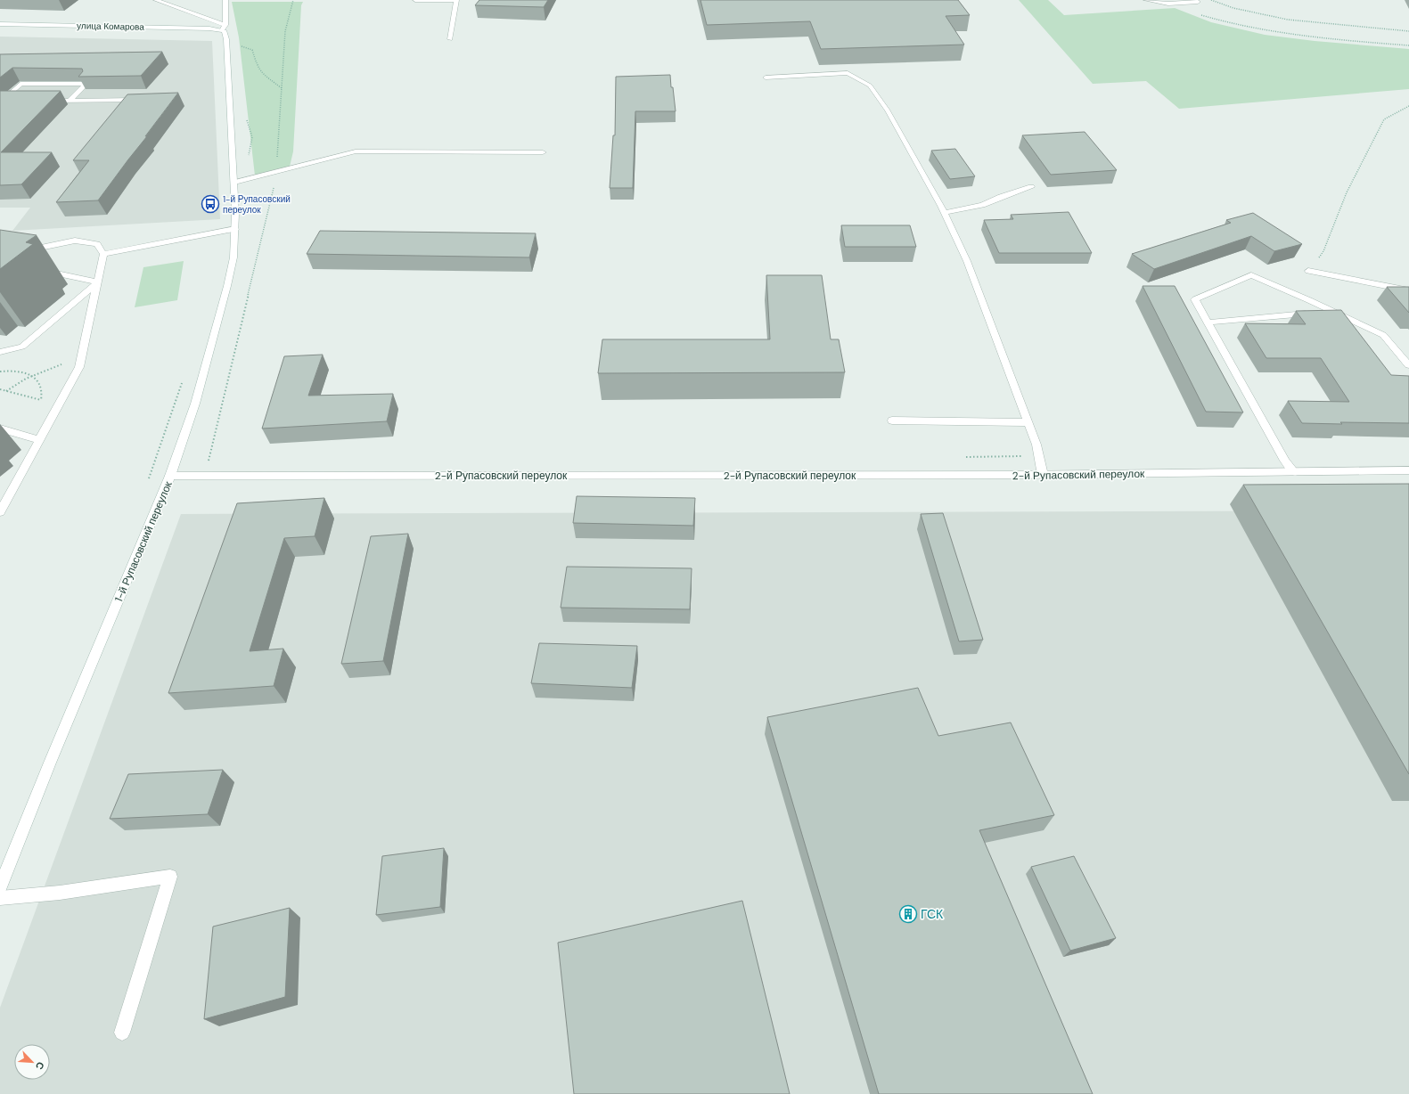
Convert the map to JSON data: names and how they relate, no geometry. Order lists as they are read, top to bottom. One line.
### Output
{"streets":{"street":["улица Комарова","2-й Рупасовский переулок","1-й Рупасовский переулок"]},"crossings":[["улица Комарова","1-й Рупасовский переулок"],["2-й Рупасовский переулок","1-й Рупасовский переулок"]],"places":{"bus stop":["1-й Рупасовский переулок"],"building":["ГСК"]},"north":"bottom right"}
